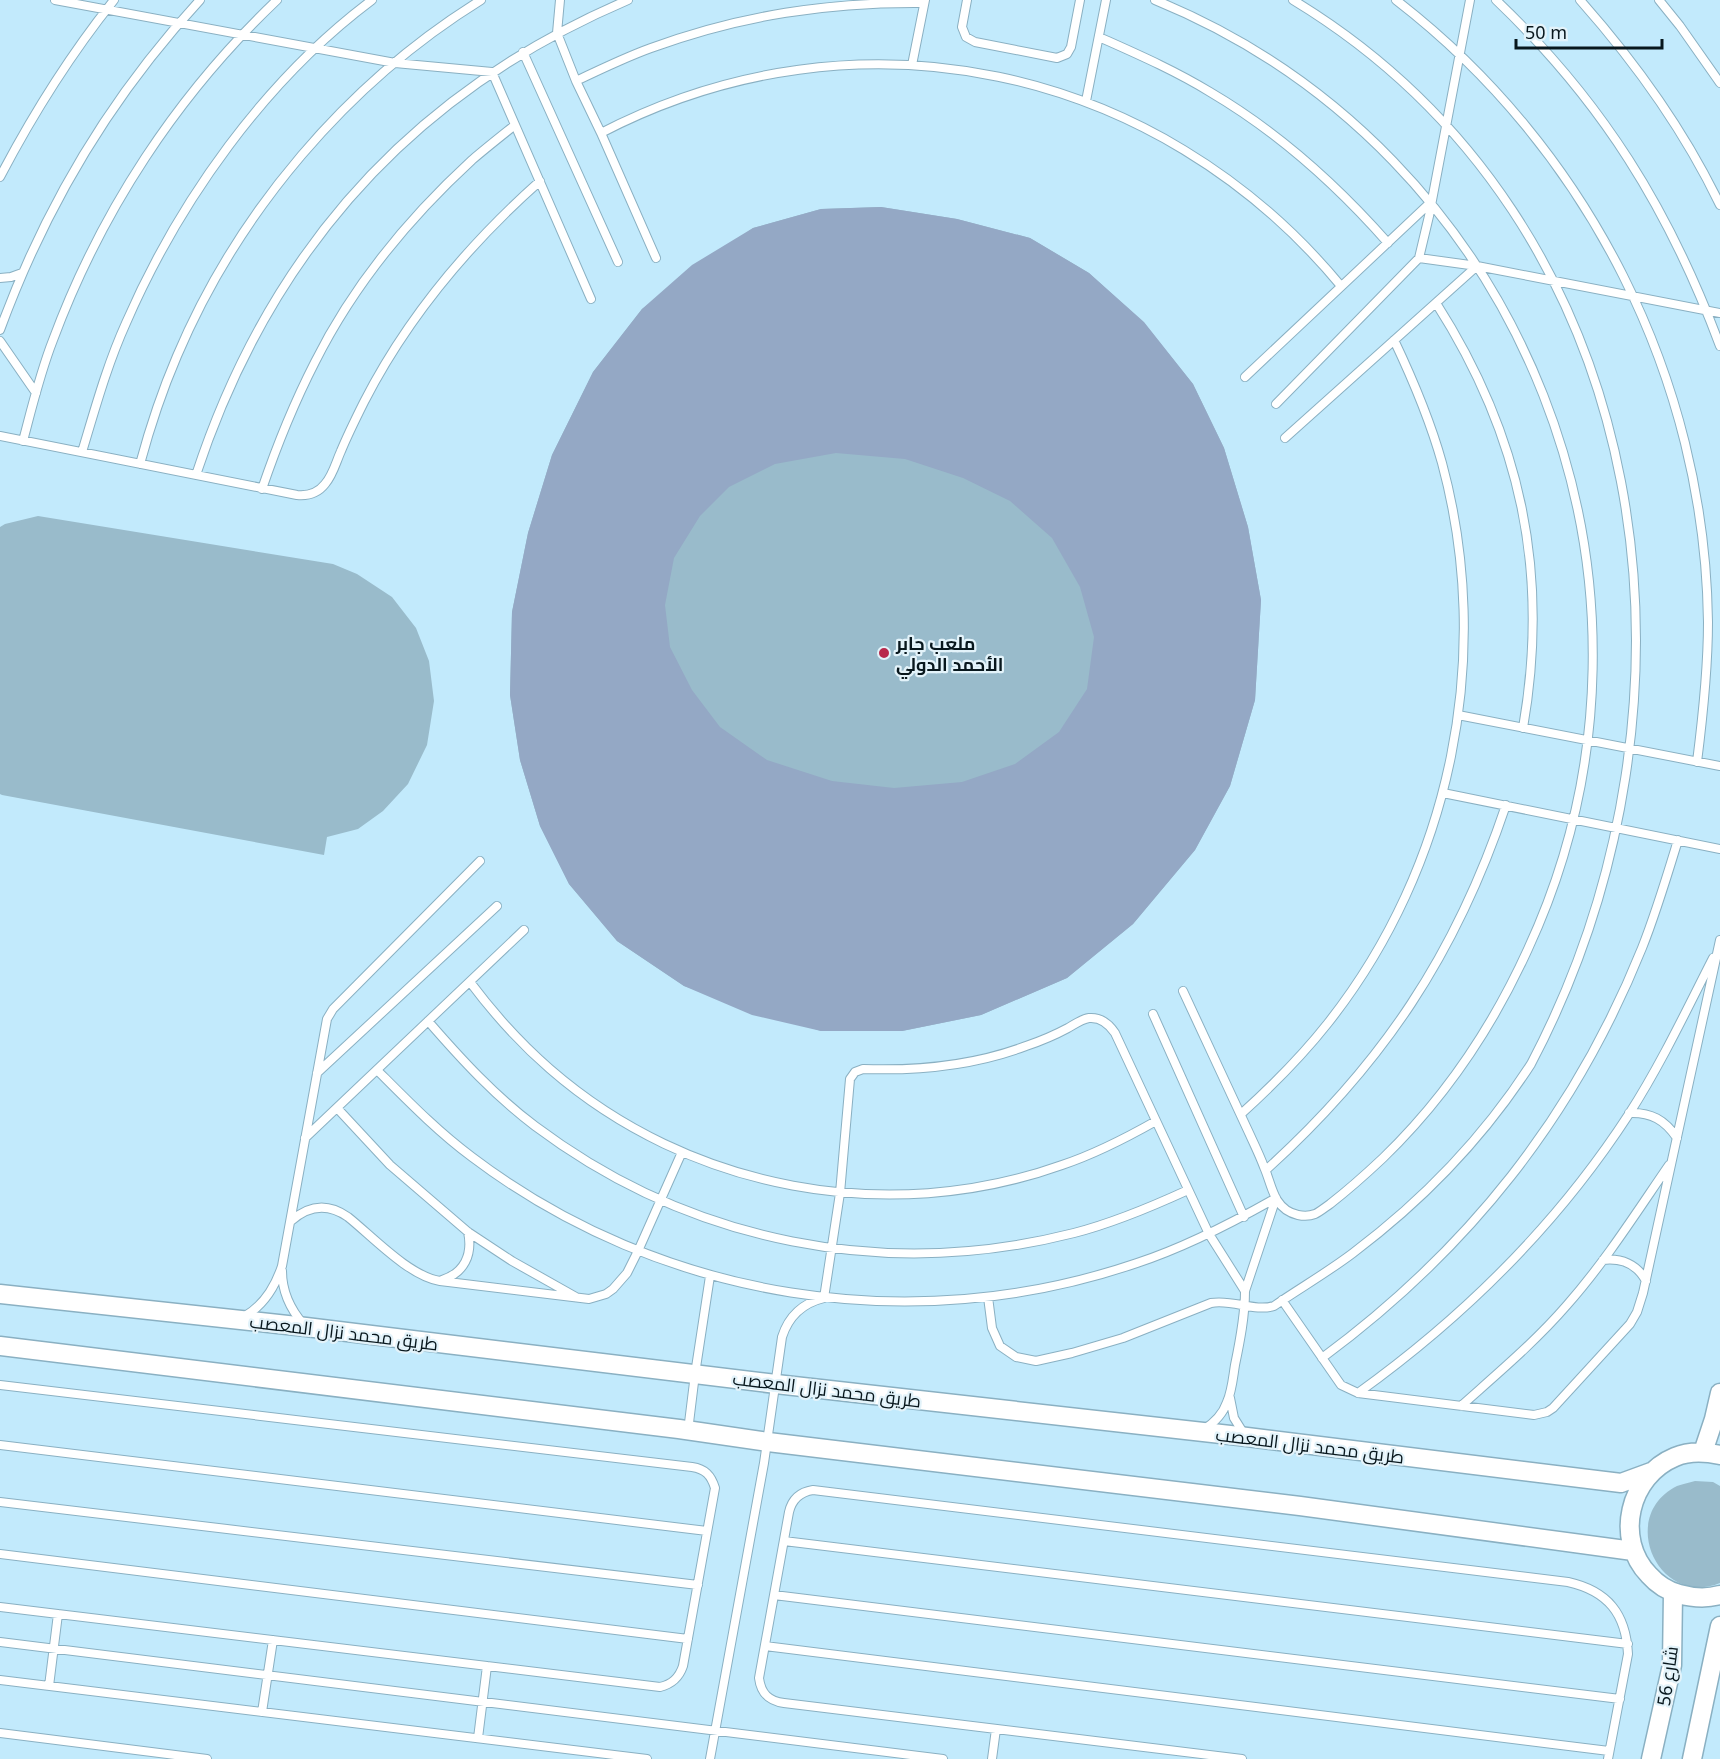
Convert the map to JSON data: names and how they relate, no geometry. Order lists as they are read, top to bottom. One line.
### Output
{"streets":{"street":["طريق محمد نزال المعصب","شارع 56"]},"places":["ملعب جابر الأحمد الدولي"],"scale_bar":"50 m"}
